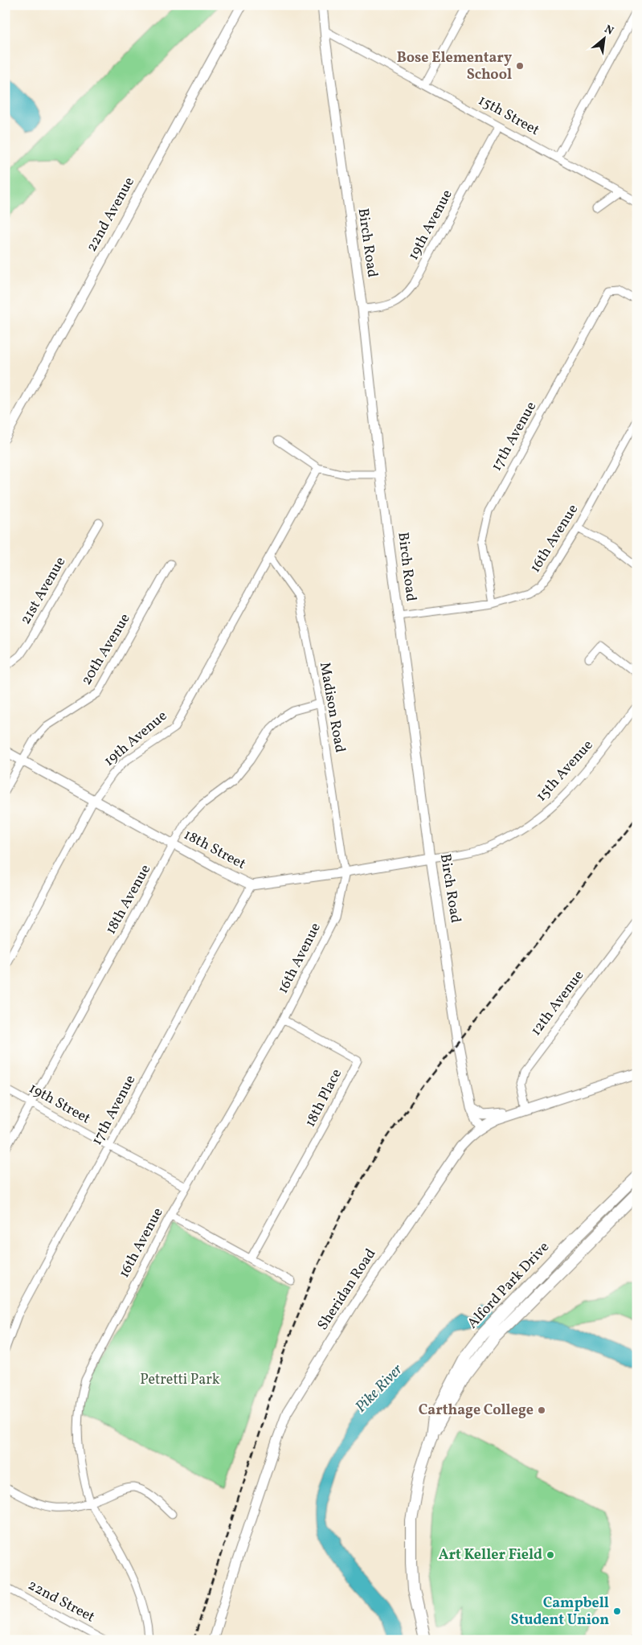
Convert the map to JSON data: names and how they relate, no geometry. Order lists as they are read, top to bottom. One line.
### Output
{"streets":{"main road":["Alford Park Drive"],"street":["15th Street","22nd Avenue","19th Avenue","Birch Road","17th Avenue","16th Avenue","21st Avenue","20th Avenue","Madison Road","15th Avenue","18th Street","18th Avenue","12th Avenue","18th Place","19th Street","Sheridan Road","22nd Street"]},"crossings":[["15th Street","19th Avenue"],["15th Street","Birch Road"],["19th Avenue","Birch Road"],["19th Avenue","Madison Road"],["19th Avenue","18th Street"],["Birch Road","16th Avenue"],["Birch Road","15th Avenue"],["Birch Road","18th Street"],["Birch Road","Sheridan Road"],["17th Avenue","16th Avenue"],["17th Avenue","18th Street"],["17th Avenue","19th Street"],["16th Avenue","Madison Road"],["16th Avenue","18th Street"],["16th Avenue","18th Place"],["16th Avenue","19th Street"],["20th Avenue","18th Street"],["Madison Road","18th Street"],["Madison Road","18th Avenue"],["15th Avenue","18th Street"],["18th Street","18th Avenue"],["18th Avenue","19th Street"],["12th Avenue","Sheridan Road"]],"water":["Pike River"],"parks":["Petretti Park"],"places":["Bose Elementary School","Carthage College","Art Keller Field","Campbell Student Union"],"north":"top right"}
